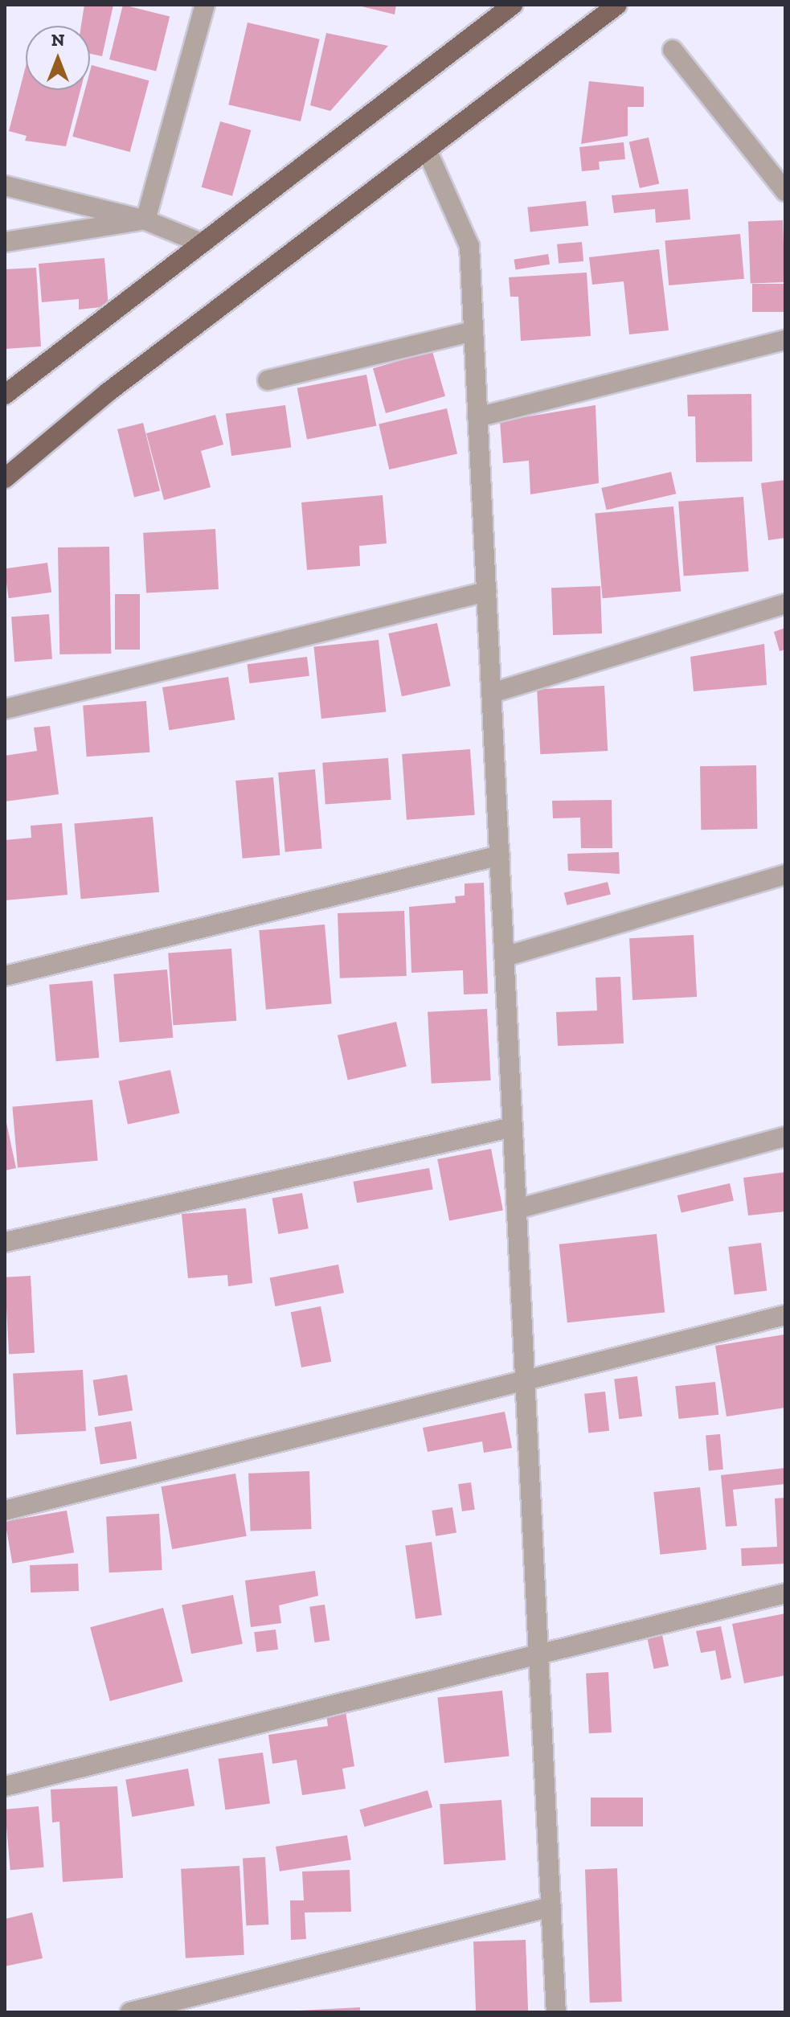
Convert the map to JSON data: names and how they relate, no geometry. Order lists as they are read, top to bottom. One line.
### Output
{"north":"top"}
